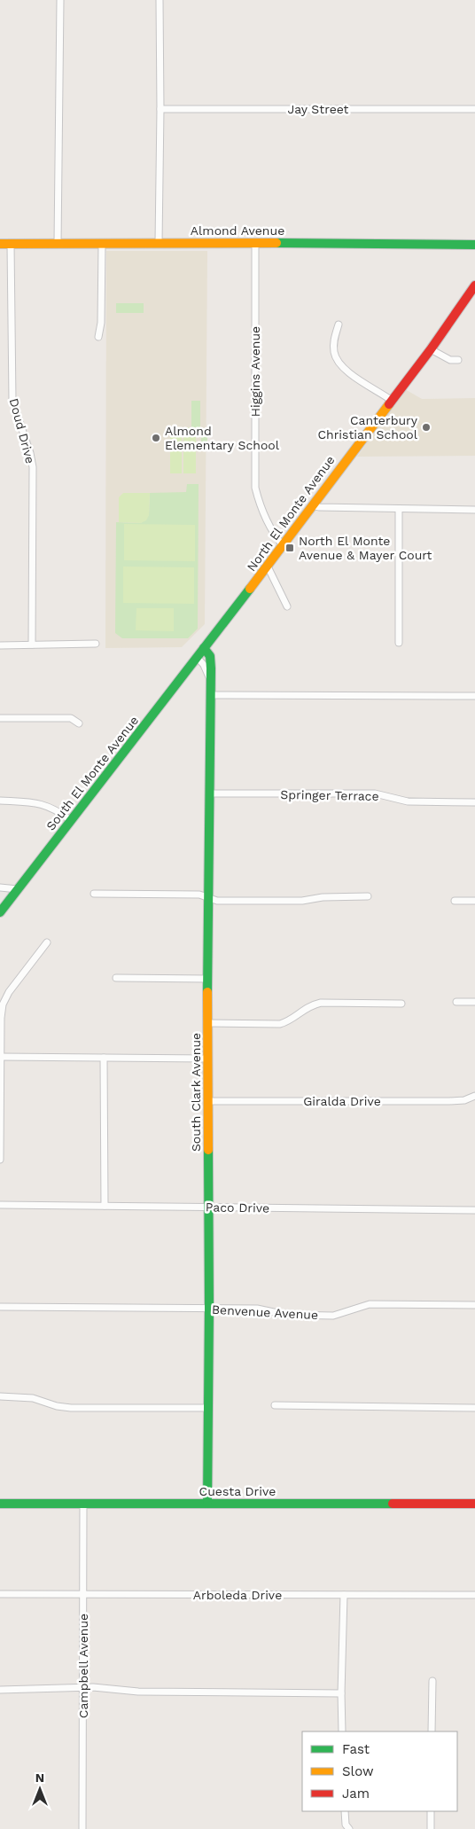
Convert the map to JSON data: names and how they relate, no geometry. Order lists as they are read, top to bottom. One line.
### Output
{"streets":{"street":["Jay Street","Almond Avenue","Higgins Avenue","Doud Drive","North El Monte Avenue","South El Monte Avenue","Springer Terrace","South Clark Avenue","Giralda Drive","Paco Drive","Benvenue Avenue","Cuesta Drive","Arboleda Drive","Campbell Avenue"]},"crossings":[["Almond Avenue","Higgins Avenue"],["Almond Avenue","Doud Drive"],["Higgins Avenue","North El Monte Avenue"],["North El Monte Avenue","South El Monte Avenue"],["North El Monte Avenue","South Clark Avenue"],["South El Monte Avenue","South Clark Avenue"],["Springer Terrace","South Clark Avenue"],["South Clark Avenue","Giralda Drive"],["South Clark Avenue","Paco Drive"],["South Clark Avenue","Benvenue Avenue"],["South Clark Avenue","Cuesta Drive"],["Cuesta Drive","Campbell Avenue"],["Arboleda Drive","Campbell Avenue"]],"places":{"other":["Canterbury Christian School","Almond Elementary School"],"transit":["North El Monte Avenue & Mayer Court"]},"legend":["Fast","Slow","Jam"],"north":"top"}
